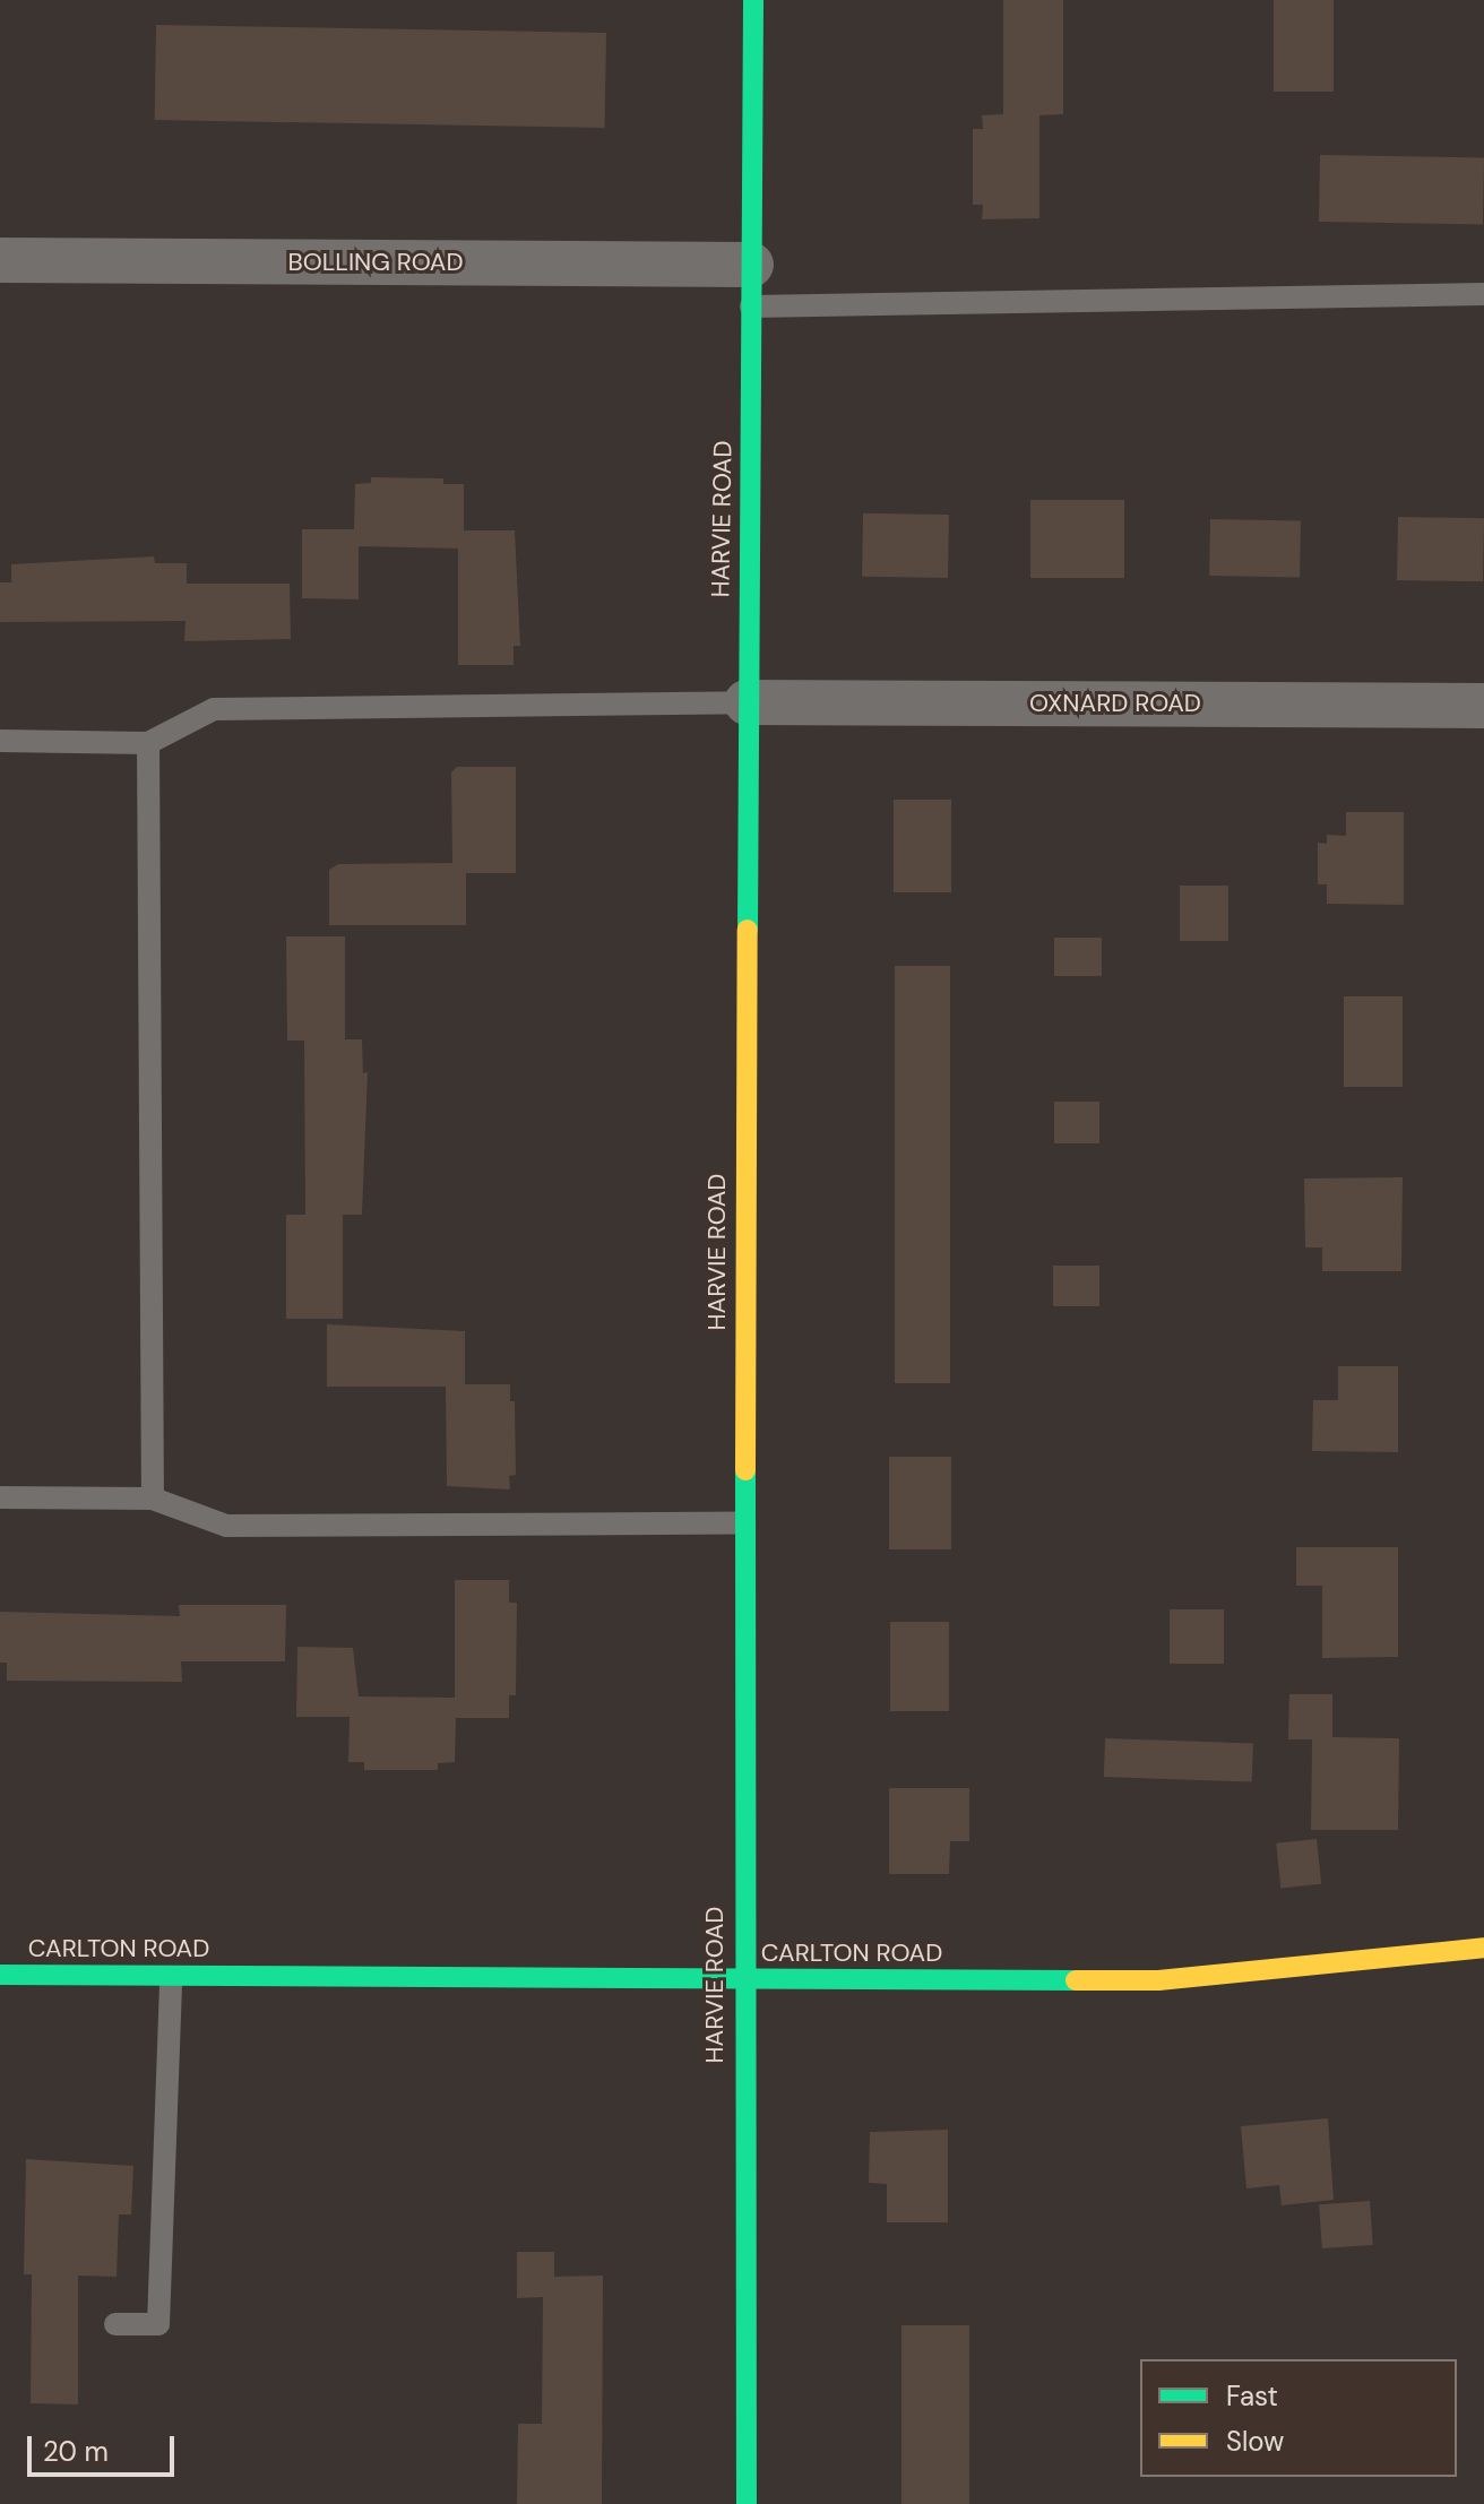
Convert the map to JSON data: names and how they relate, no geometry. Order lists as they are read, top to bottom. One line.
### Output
{"streets":{"street":["BOLLING ROAD","HARVIE ROAD","OXNARD ROAD","CARLTON ROAD"]},"crossings":[["BOLLING ROAD","HARVIE ROAD"],["HARVIE ROAD","OXNARD ROAD"],["HARVIE ROAD","CARLTON ROAD"]],"legend":["Fast","Slow"],"scale_bar":"20 m"}
